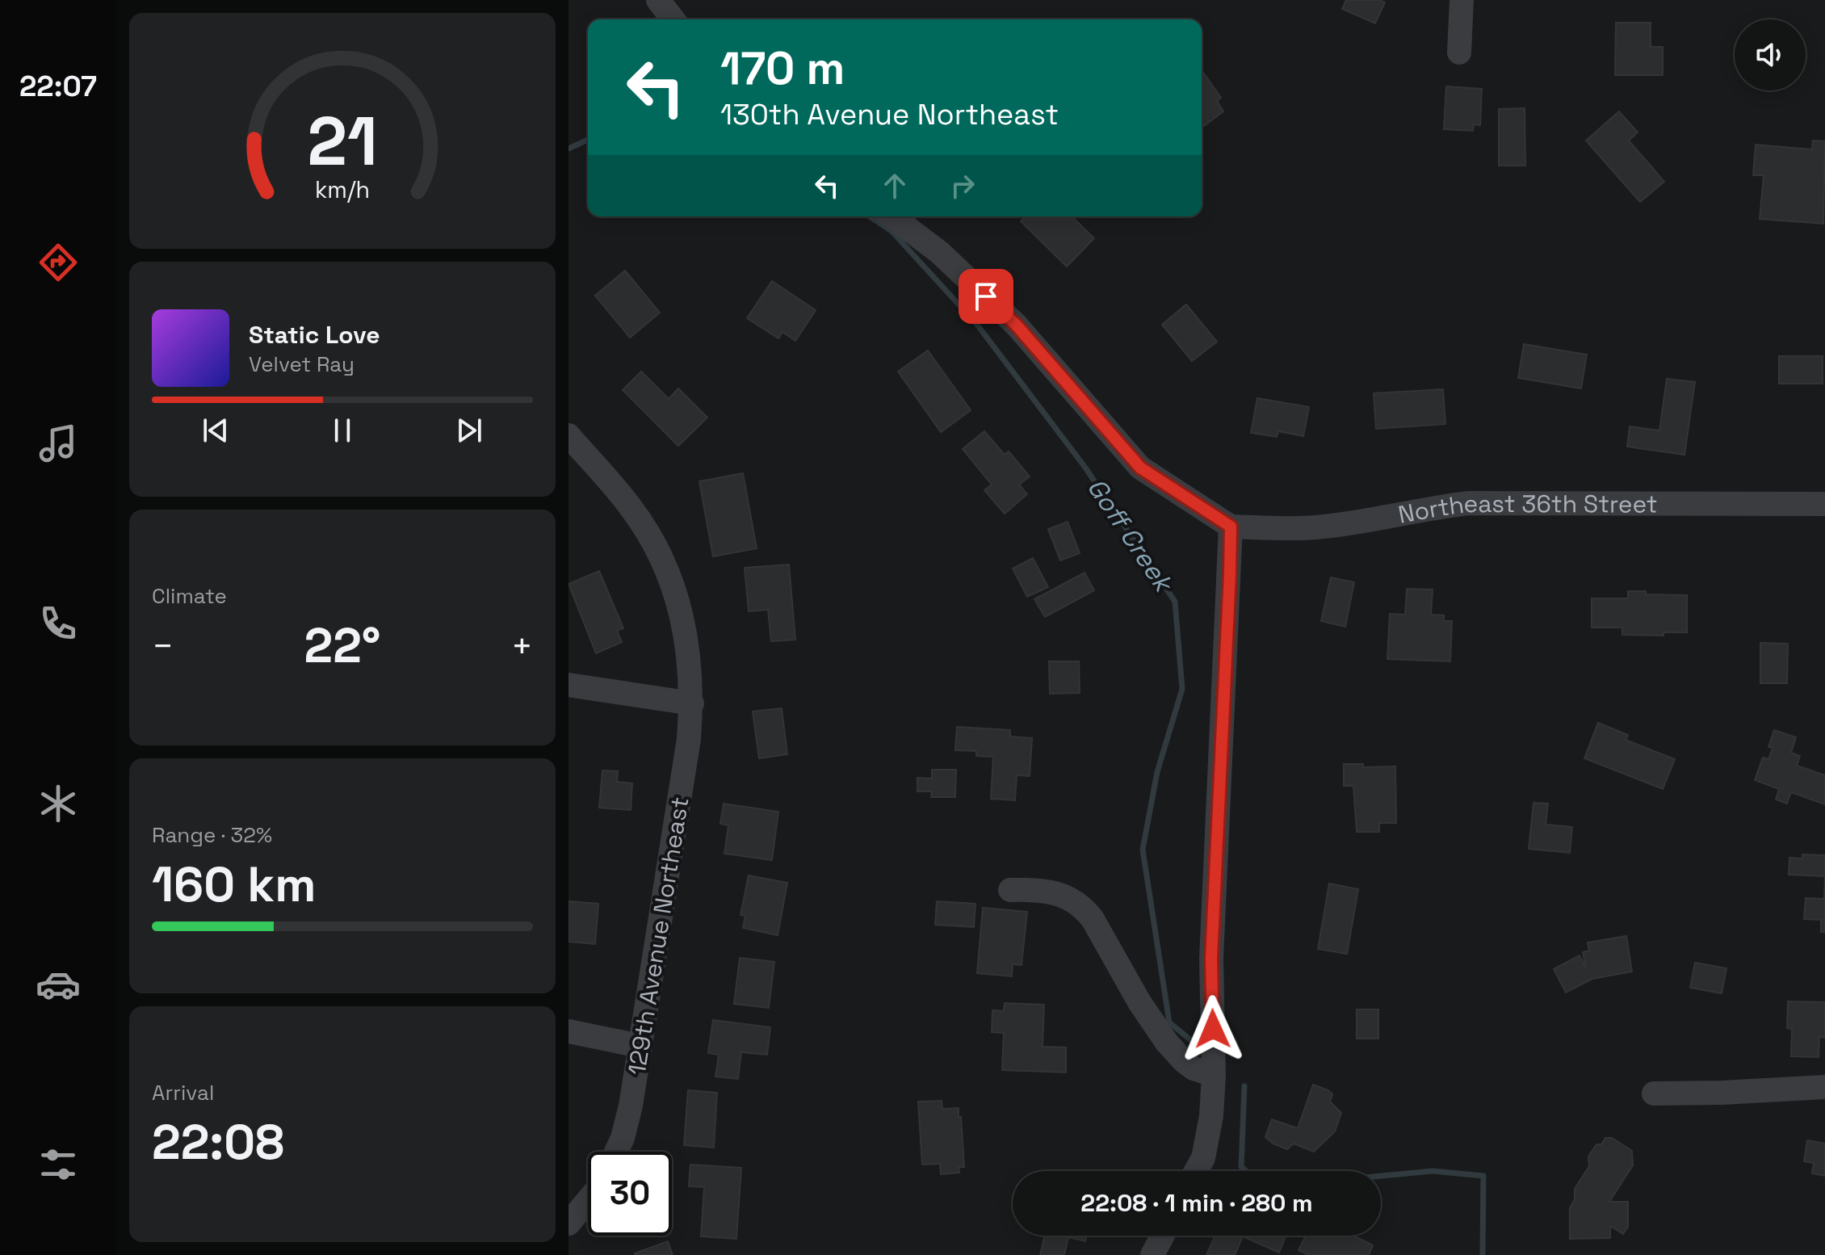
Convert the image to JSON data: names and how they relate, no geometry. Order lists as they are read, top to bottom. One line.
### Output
{"streets":{"street":["Northeast 36th Street","129th Avenue Northeast"]},"water":["Goff Creek"],"page":{"tabs":"22:07","turn":["170 m","130th Avenue Northeast"],"song":["Static Love","Velvet Ray"],"tile":["Climate",["Range · 32%","160 km"],["Arrival","22:08"]],"heat":["−","22°","+"],"limit":"30","trip":"22:08 · 1 min · 280 m","gauge":["21","km/h"]}}
